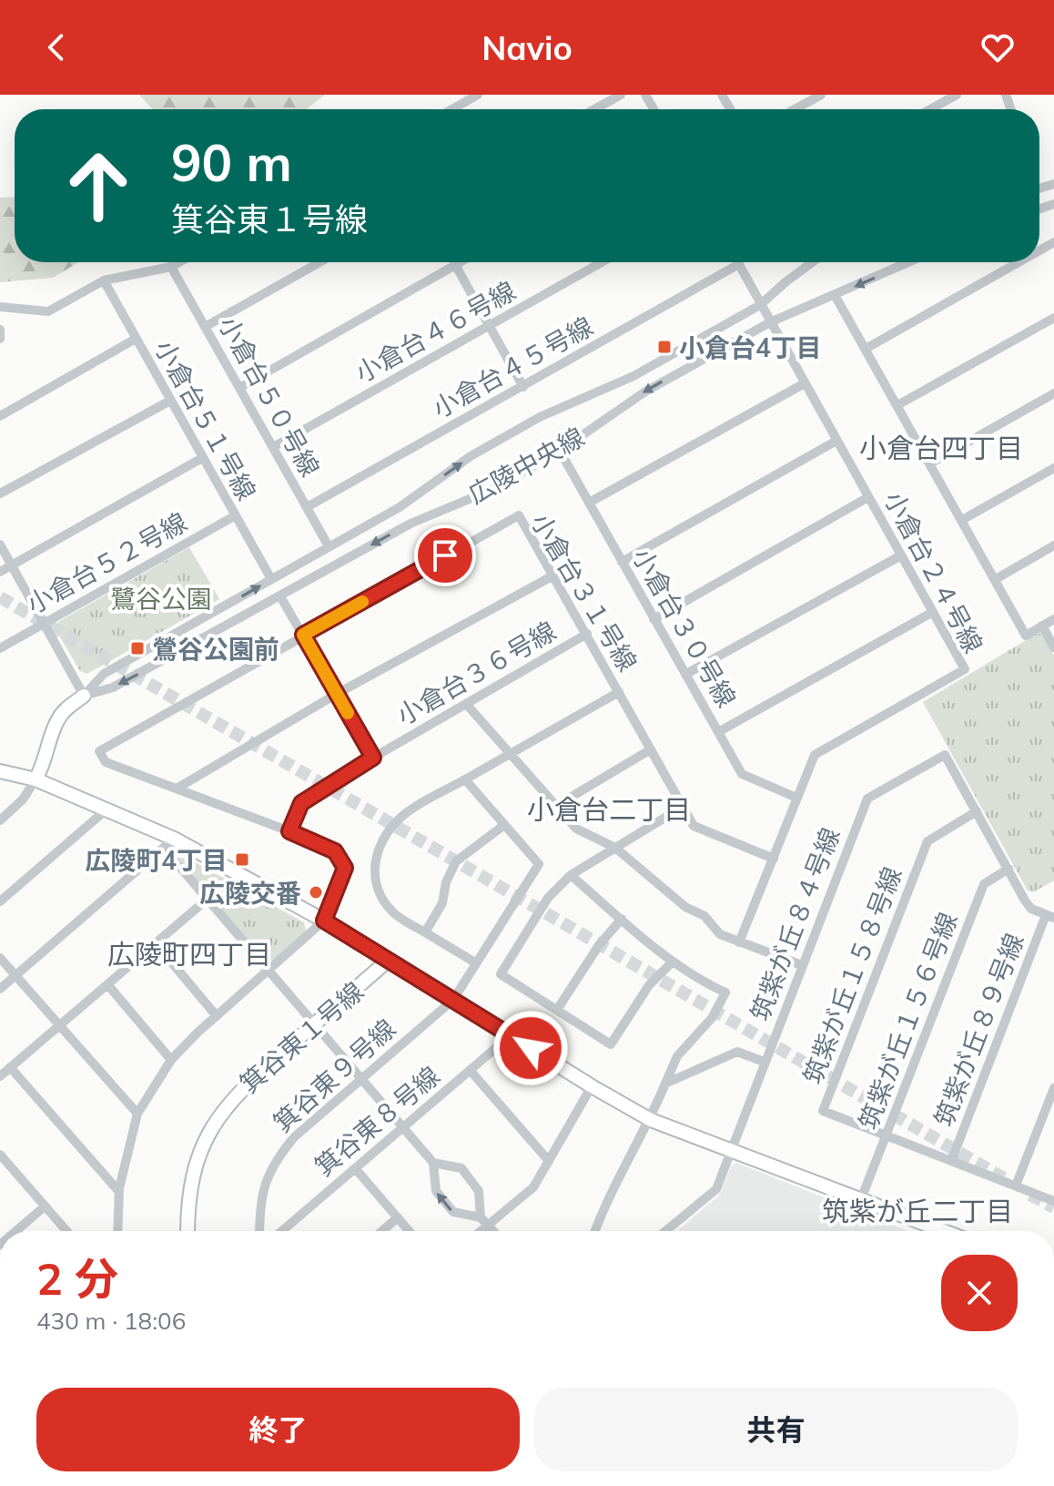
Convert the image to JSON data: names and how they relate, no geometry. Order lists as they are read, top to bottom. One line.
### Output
{"streets":{"street":["小倉台４６号線","小倉台４５号線","小倉台５０号線","小倉台５１号線","広陵中央線","小倉台５２号線","小倉台２４号線","小倉台３１号線","小倉台３０号線","小倉台３６号線","筑紫が丘８４号線","筑紫が丘１５８号線","筑紫が丘１５６号線","筑紫が丘８９号線","箕谷東１号線","箕谷東９号線","箕谷東８号線"]},"crossings":[["小倉台４６号線","小倉台５０号線"],["小倉台４５号線","小倉台５０号線"],["小倉台４５号線","小倉台２４号線"],["小倉台５０号線","広陵中央線"],["小倉台５１号線","広陵中央線"],["小倉台５１号線","小倉台５２号線"],["広陵中央線","小倉台２４号線"],["広陵中央線","小倉台３０号線"],["広陵中央線","箕谷東１号線"],["小倉台２４号線","小倉台３１号線"],["小倉台２４号線","小倉台３０号線"],["小倉台３１号線","小倉台３６号線"],["小倉台３１号線","箕谷東１号線"],["筑紫が丘８４号線","筑紫が丘１５８号線"],["筑紫が丘１５８号線","筑紫が丘１５６号線"],["筑紫が丘１５８号線","筑紫が丘８９号線"]],"districts":["小倉台四丁目","小倉台二丁目","広陵町四丁目","筑紫が丘二丁目"],"parks":["鷺谷公園"],"places":{"transit":["小倉台4丁目","鶯谷公園前","広陵町4丁目"],"other":["広陵交番"]},"page":{"header":"Navio","turn":["90 m","箕谷東１号線"],"heading":["2 分","430 m · 18:06"],"buttons":["終了","共有"]}}
